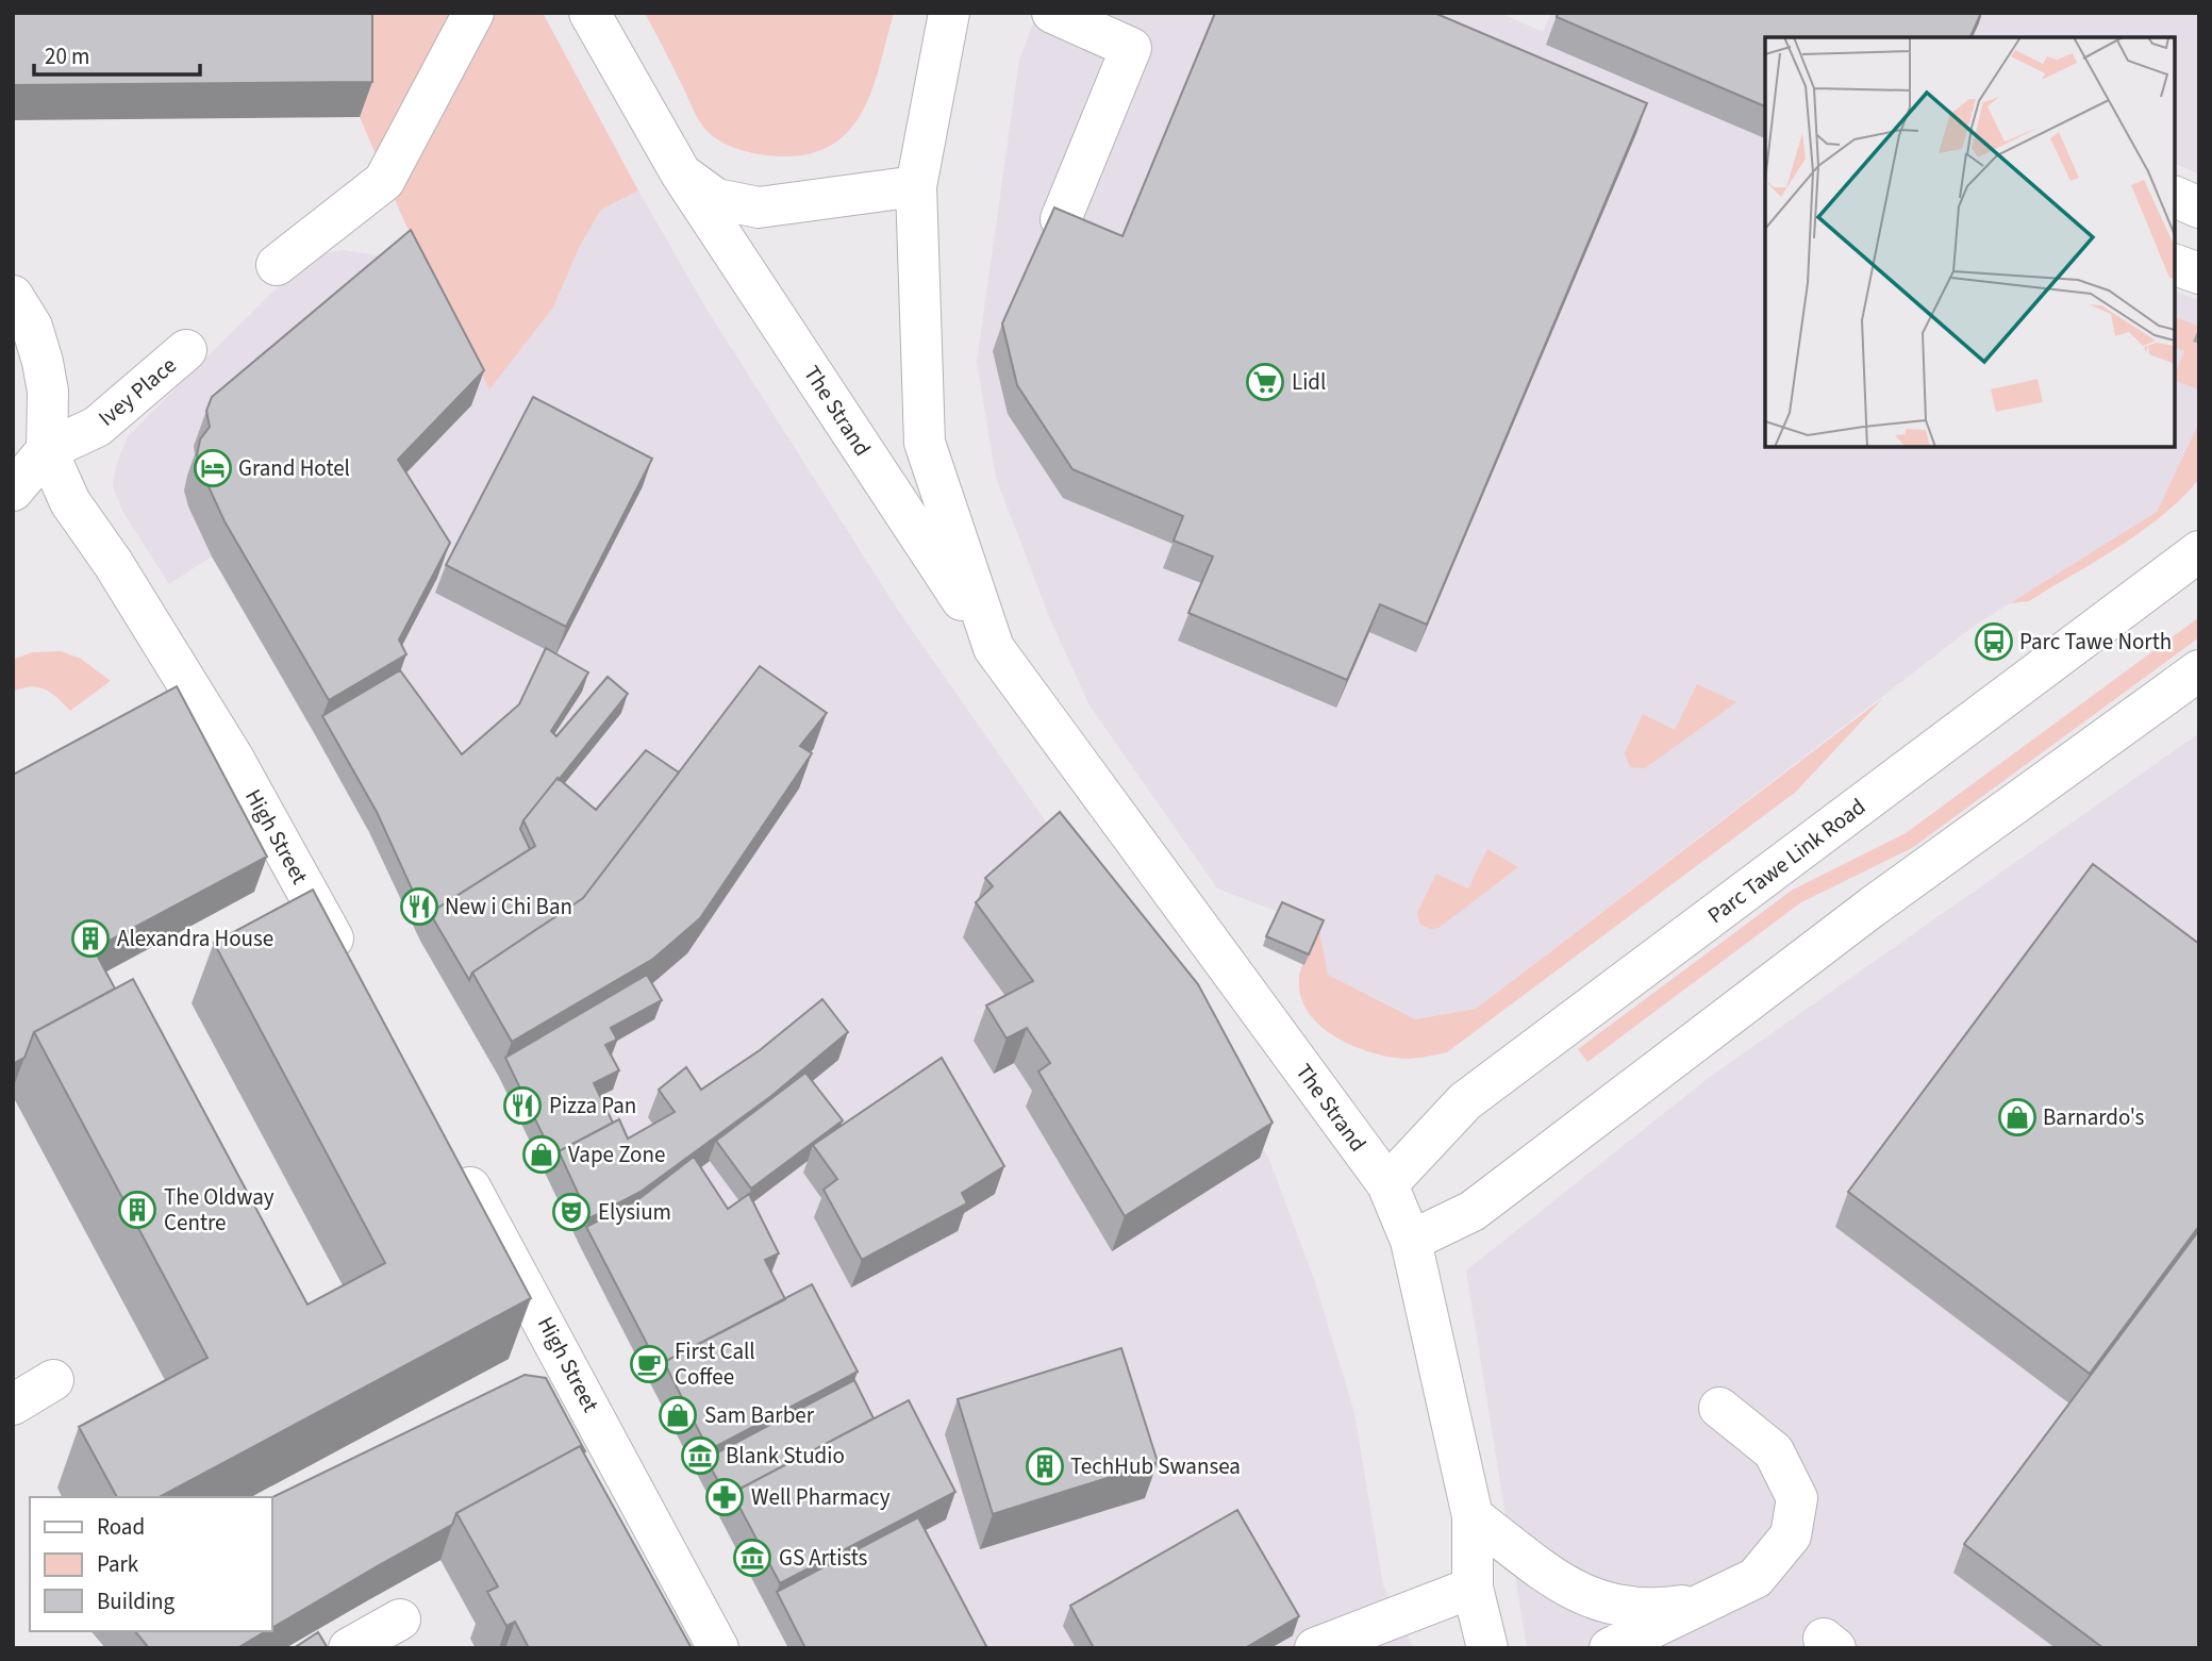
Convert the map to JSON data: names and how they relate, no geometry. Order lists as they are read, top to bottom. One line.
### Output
{"streets":{"street":["Ivey Place","The Strand","High Street","Parc Tawe Link Road"]},"crossings":[["Ivey Place","High Street"],["The Strand","Parc Tawe Link Road"]],"places":{"supermarket":["Lidl"],"hotel":["Grand Hotel"],"bus stop":["Parc Tawe North"],"restaurant":["New i Chi Ban","Pizza Pan"],"building":["Alexandra House","The Oldway Centre","TechHub Swansea"],"shop":["Barnardo's","Vape Zone","Sam Barber"],"theatre":["Elysium"],"cafe":["First Call Coffee"],"museum":["Blank Studio","GS Artists"],"pharmacy":["Well Pharmacy"]},"legend":["Road","Park","Building"],"scale_bar":"20 m"}
